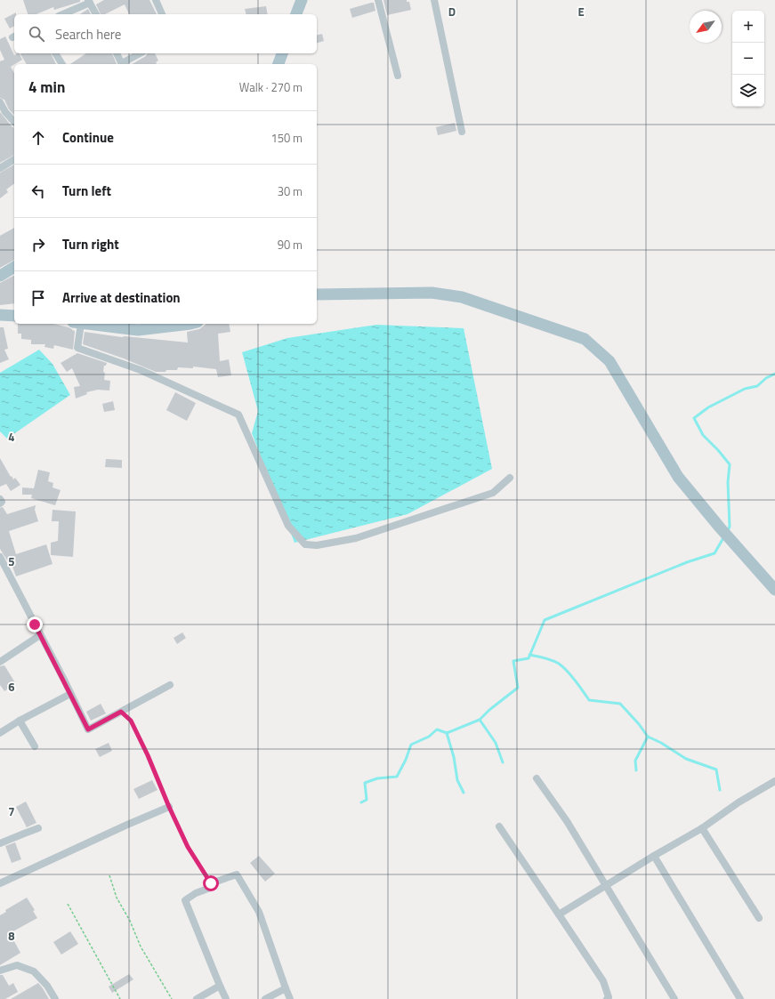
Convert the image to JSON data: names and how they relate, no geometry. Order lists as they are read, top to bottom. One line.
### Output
{"north":"bottom left","page":{"map_buttons":["+","−"],"search":"Search here","heading":["4 min","Walk · 270 m"],"list":[["Continue","150 m"],["Turn left","30 m"],["Turn right","90 m"],"Arrive at destination"]},"grid":{"columns":["D","E"],"rows":["4","5","6","7","8"]}}
